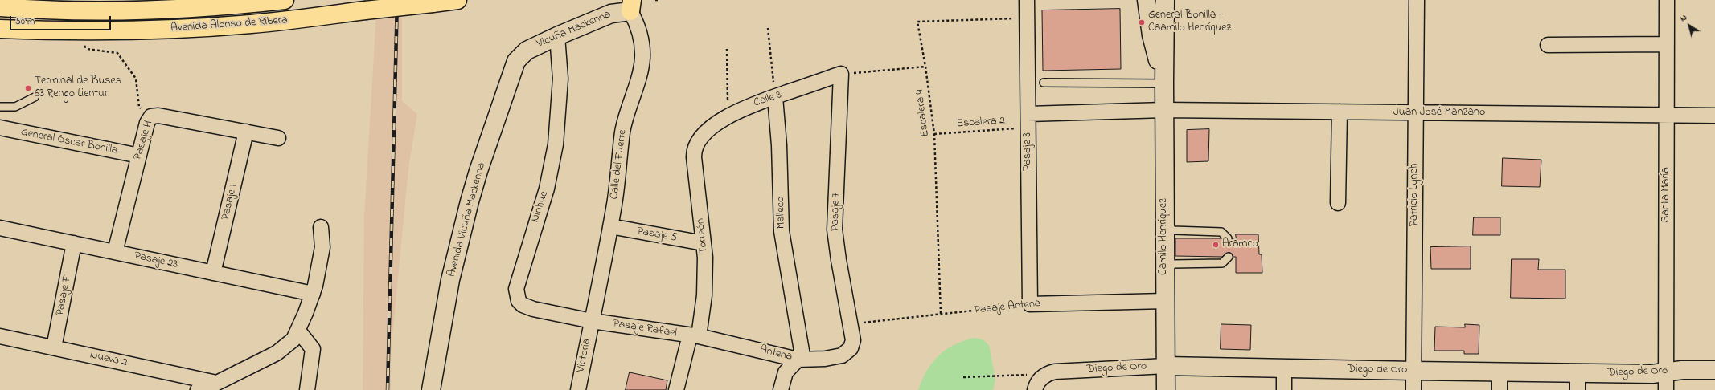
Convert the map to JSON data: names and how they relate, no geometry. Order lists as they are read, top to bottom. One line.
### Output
{"streets":{"highway":["Avenida Alonso de Ribera"],"street":["Vicuña Mackenna","Calle 3","Juan José Manzano","Pasaje H","General Óscar Bonilla","Pasaje 3","Calle del Fuerte","Patricio Lynch","Santa María","Pasaje I","Ninhue","Pasaje 7","Malleco","Avenida Vicuña Mackenna","Pasaje 5","Torreón","Camilo Henríquez","Pasaje 23","Pasaje F","Pasaje Antena","Pasaje Rafael","Antena","Victoria","Nueva 2","Diego de Oro"],"path":["Escalera 4","Escalera 2"]},"crossings":[["Vicuña Mackenna","Calle del Fuerte"],["Vicuña Mackenna","Ninhue"],["Vicuña Mackenna","Avenida Vicuña Mackenna"],["Calle 3","Pasaje 7"],["Calle 3","Malleco"],["Calle 3","Torreón"],["Escalera 4","Escalera 2"],["Escalera 4","Pasaje 3"],["Escalera 4","Pasaje Antena"],["Juan José Manzano","Escalera 2"],["Juan José Manzano","Pasaje 3"],["Juan José Manzano","Patricio Lynch"],["Juan José Manzano","Santa María"],["Juan José Manzano","Camilo Henríquez"],["Escalera 2","Pasaje 3"],["Pasaje H","General Óscar Bonilla"],["Pasaje H","Pasaje I"],["Pasaje H","Pasaje 23"],["Pasaje 3","Pasaje Antena"],["Calle del Fuerte","Ninhue"],["Calle del Fuerte","Pasaje 5"],["Calle del Fuerte","Pasaje Rafael"],["Calle del Fuerte","Victoria"],["Patricio Lynch","Diego de Oro"],["Santa María","Diego de Oro"],["Pasaje I","Pasaje 23"],["Ninhue","Pasaje Rafael"],["Ninhue","Victoria"],["Pasaje 7","Pasaje Antena"],["Pasaje 7","Antena"],["Malleco","Antena"],["Pasaje 5","Torreón"],["Torreón","Pasaje Rafael"],["Torreón","Antena"],["Camilo Henríquez","Pasaje Antena"],["Camilo Henríquez","Diego de Oro"],["Pasaje 23","Pasaje F"],["Pasaje F","Nueva 2"],["Pasaje Rafael","Antena"],["Pasaje Rafael","Victoria"]],"places":["General Bonilla - Caamilo Henríquez","Terminal de Buses 63 Rengo Lientur","Aramco"],"scale_bar":"50 m","north":"top left"}
